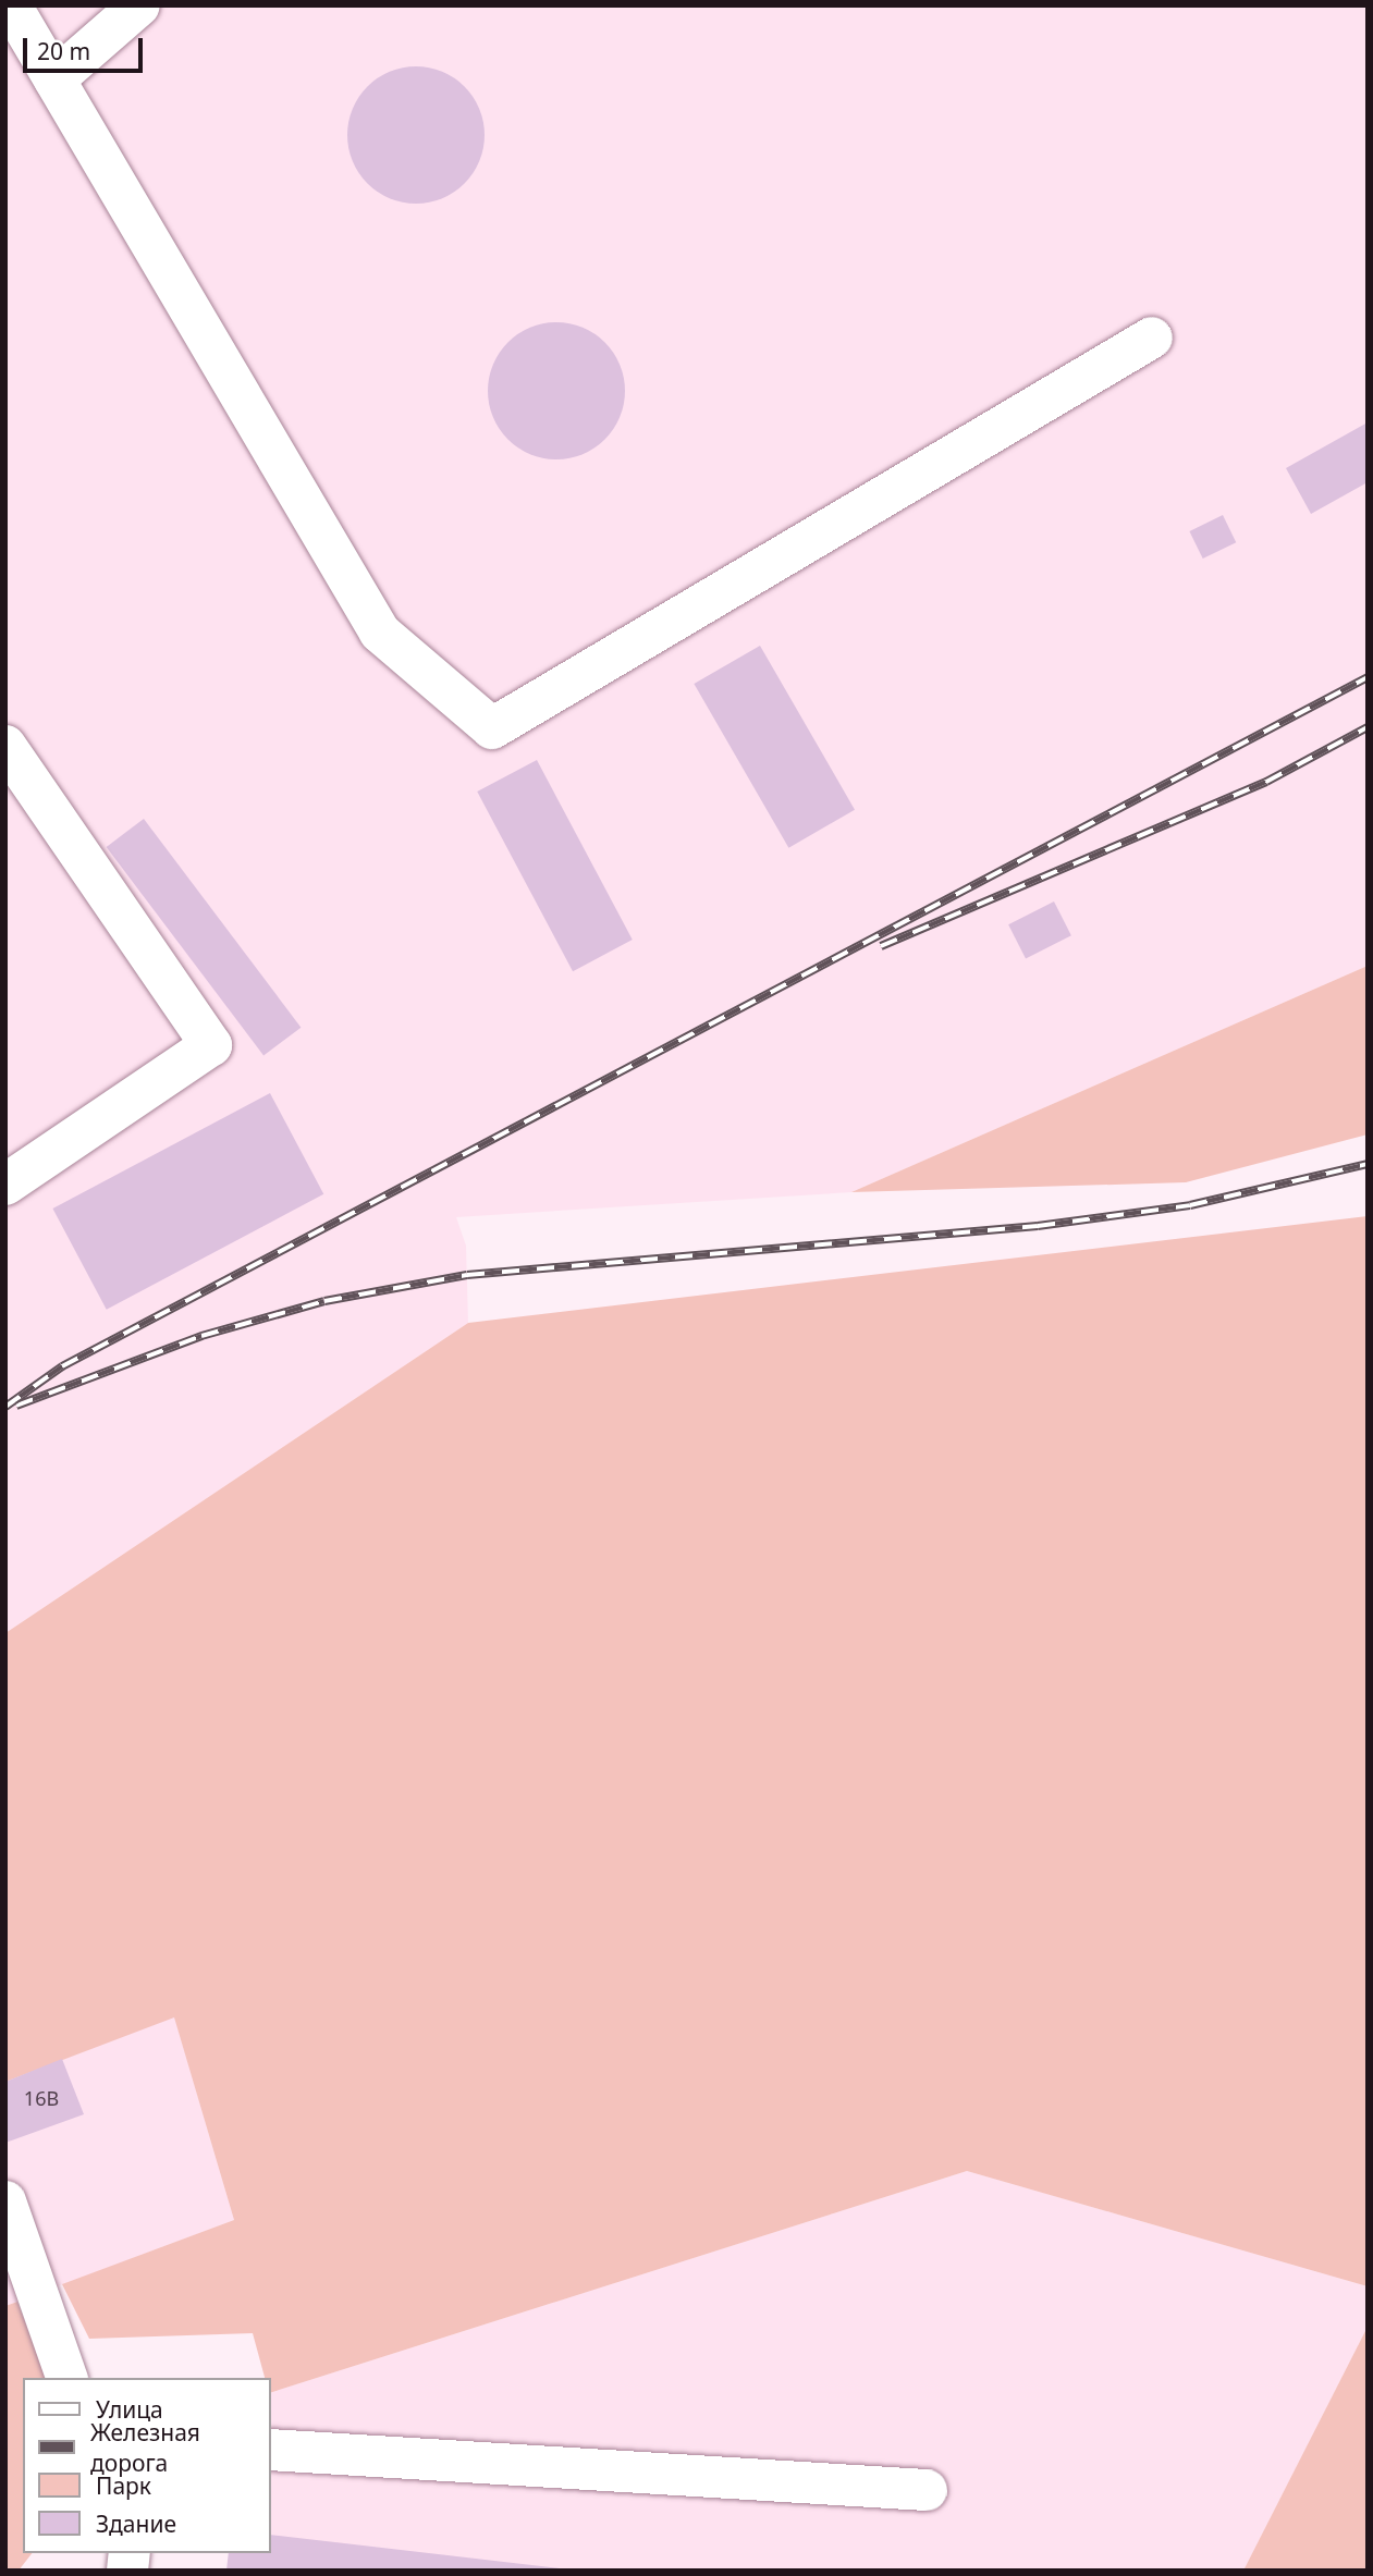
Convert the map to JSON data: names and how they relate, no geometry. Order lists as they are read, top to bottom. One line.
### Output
{"house_numbers":["16В"],"legend":["Улица","Железная дорога","Парк","Здание"],"scale_bar":"20 m"}
